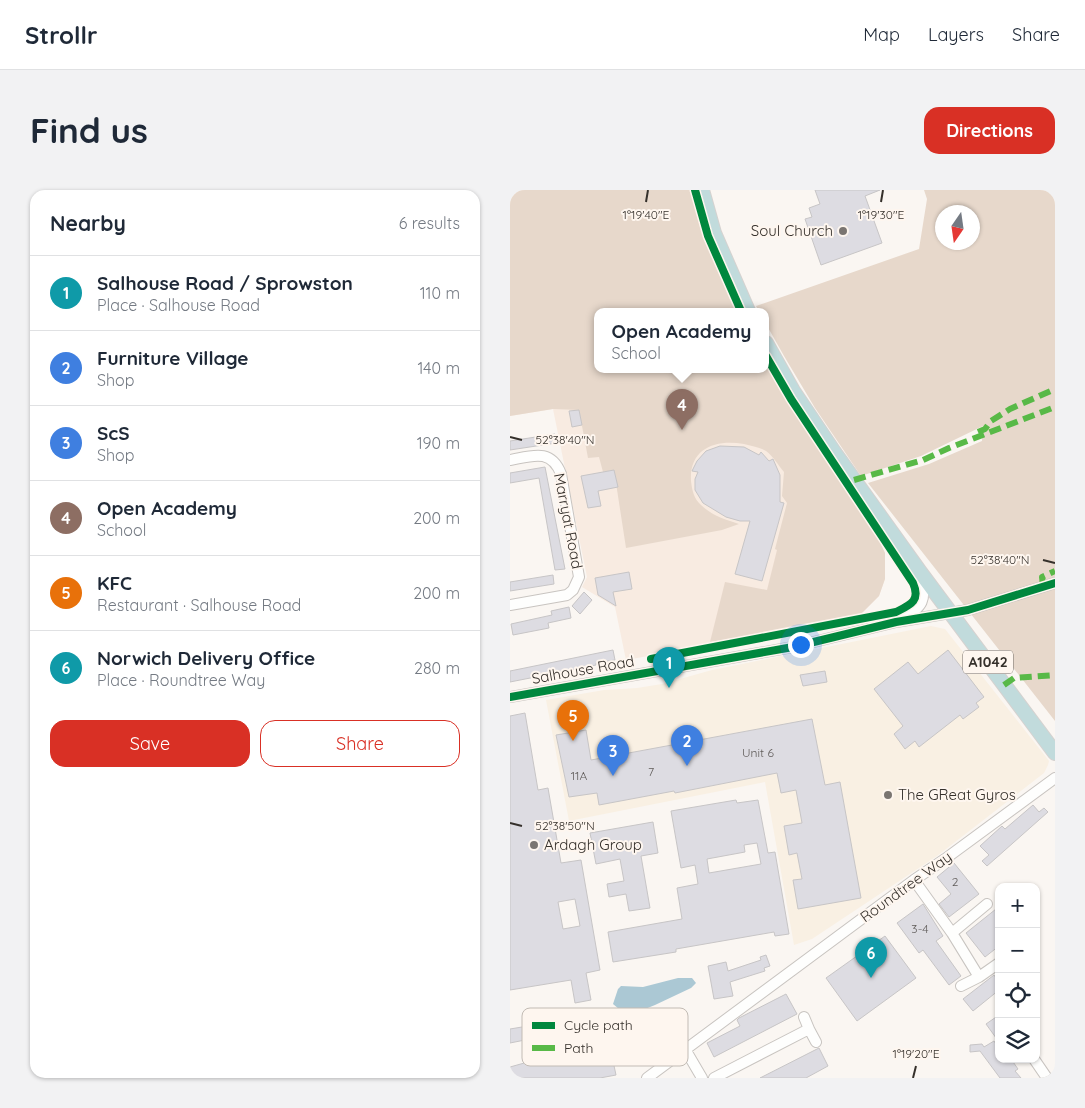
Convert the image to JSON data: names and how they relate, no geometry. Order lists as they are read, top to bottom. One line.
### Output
{"streets":{"highway":["A1042"],"street":["Marryat Road","Salhouse Road","Roundtree Way"]},"crossings":[["A1042","Salhouse Road"]],"places":["Soul Church","The GReat Gyros","Ardagh Group"],"house_numbers":["Unit 6","7","11A","2","3-4"],"legend":["Cycle path","Path"],"north":"bottom","page":{"header":"Strollr","nav":["Map","Layers","Share"],"buttons":["Directions",["Save","Share"]],"title":"Find us","heading":["Nearby","6 results"],"list":[{"mark":"1","name":"Salhouse Road / Sprowston","note":"Place · Salhouse Road","value":"110 m"},{"mark":"2","name":"Furniture Village","note":"Shop","value":"140 m"},{"mark":"3","name":"ScS","note":"Shop","value":"190 m"},{"mark":"4","name":"Open Academy","note":"School","value":"200 m"},{"mark":"5","name":"KFC","note":"Restaurant · Salhouse Road","value":"200 m"},{"mark":"6","name":"Norwich Delivery Office","note":"Place · Roundtree Way","value":"280 m"}],"popup":["Open Academy","School"],"pins":["4","1","5","2","3","6"],"map_buttons":["+","−"]},"coordinates":["1°19'40\"E","1°19'30\"E","52°38'40\"N","52°38'50\"N","1°19'20\"E"]}
